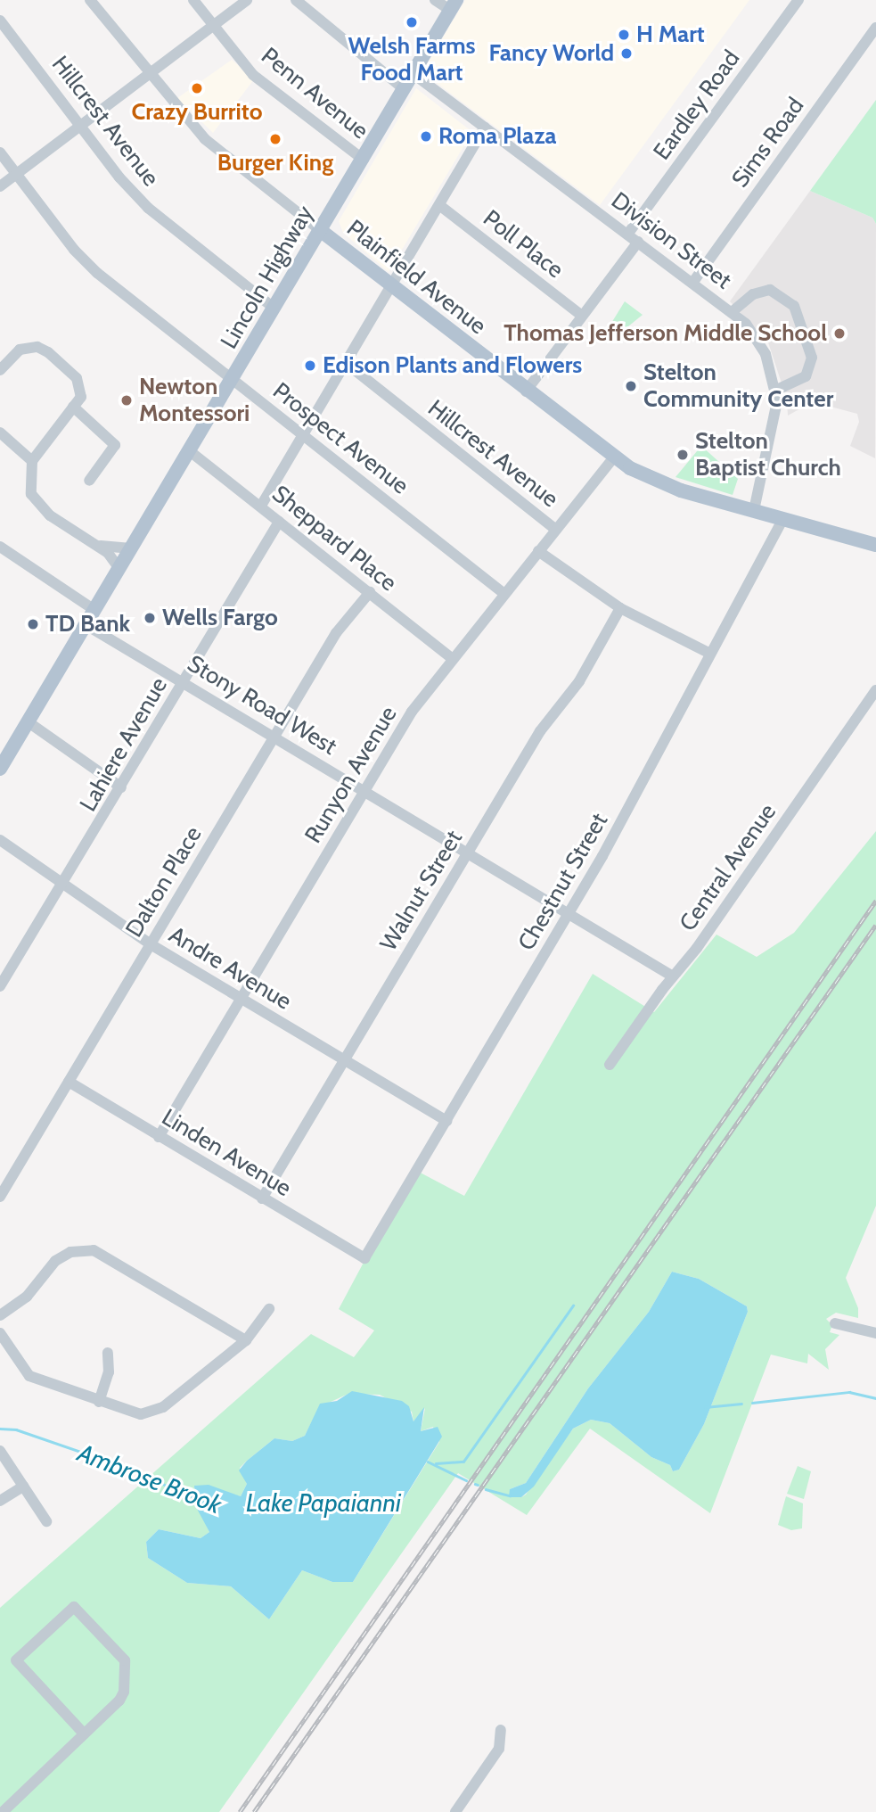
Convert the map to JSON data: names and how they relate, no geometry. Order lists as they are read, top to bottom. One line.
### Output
{"streets":{"main road":["Lincoln Highway","Plainfield Avenue"],"street":["Penn Avenue","Eardley Road","Hillcrest Avenue","Sims Road","Division Street","Poll Place","Prospect Avenue","Sheppard Place","Stony Road West","Lahiere Avenue","Runyon Avenue","Central Avenue","Dalton Place","Chestnut Street","Walnut Street","Andre Avenue","Linden Avenue"]},"crossings":[["Penn Avenue","Lincoln Highway"],["Eardley Road","Division Street"],["Hillcrest Avenue","Lincoln Highway"],["Hillcrest Avenue","Runyon Avenue"],["Sims Road","Division Street"],["Division Street","Lincoln Highway"],["Division Street","Plainfield Avenue"],["Lincoln Highway","Plainfield Avenue"],["Lincoln Highway","Prospect Avenue"],["Lincoln Highway","Sheppard Place"],["Lincoln Highway","Stony Road West"],["Plainfield Avenue","Runyon Avenue"],["Plainfield Avenue","Chestnut Street"],["Prospect Avenue","Runyon Avenue"],["Sheppard Place","Lahiere Avenue"],["Sheppard Place","Runyon Avenue"],["Sheppard Place","Dalton Place"],["Stony Road West","Lahiere Avenue"],["Stony Road West","Runyon Avenue"],["Stony Road West","Central Avenue"],["Stony Road West","Dalton Place"],["Stony Road West","Chestnut Street"],["Stony Road West","Walnut Street"],["Lahiere Avenue","Andre Avenue"],["Runyon Avenue","Andre Avenue"],["Runyon Avenue","Linden Avenue"],["Dalton Place","Andre Avenue"],["Dalton Place","Linden Avenue"],["Chestnut Street","Andre Avenue"],["Chestnut Street","Linden Avenue"],["Walnut Street","Andre Avenue"],["Walnut Street","Linden Avenue"]],"water":["Ambrose Brook","Lake Papaianni"],"places":["Welsh Farms Food Mart","H Mart","Fancy World","Crazy Burrito","Roma Plaza","Burger King","Thomas Jefferson Middle School","Edison Plants and Flowers","Stelton Community Center","Newton Montessori","Stelton Baptist Church","Wells Fargo","TD Bank"]}
